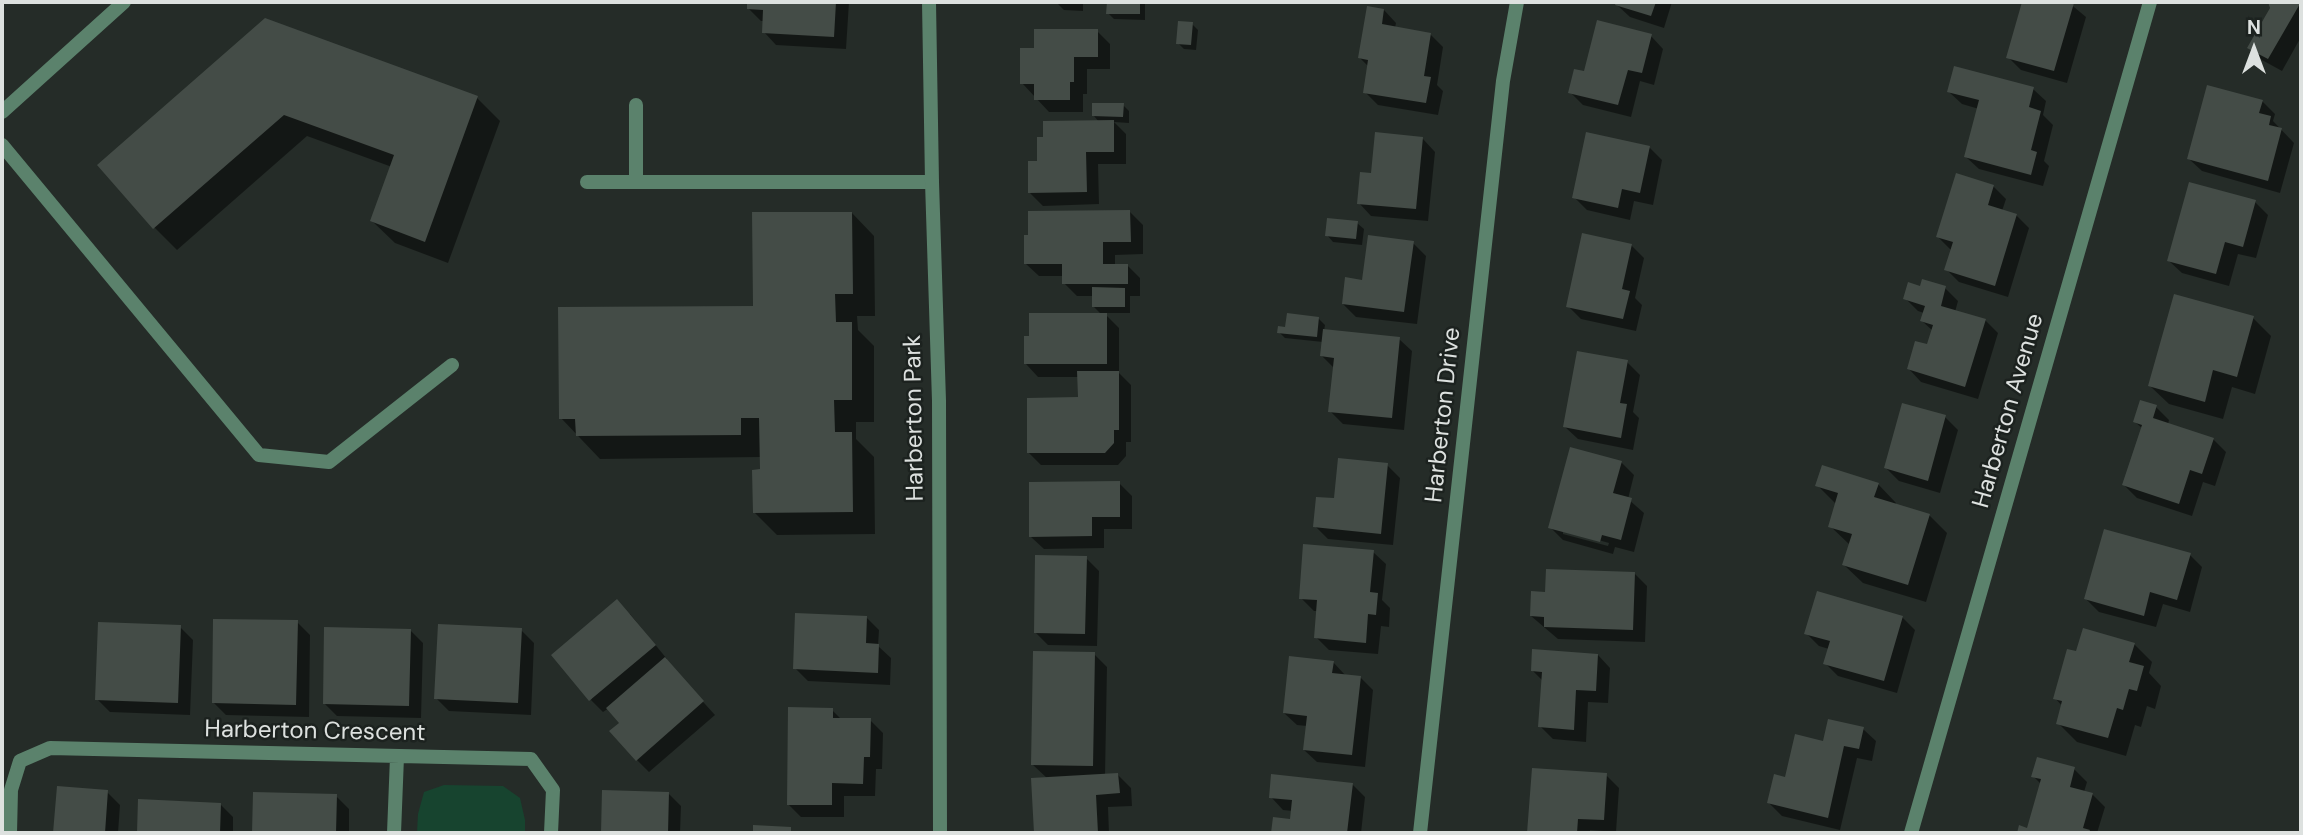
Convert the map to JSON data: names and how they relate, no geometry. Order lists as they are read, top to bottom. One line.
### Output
{"streets":{"street":["Harberton Avenue","Harberton Drive","Harberton Park","Harberton Crescent"]},"north":"top"}
